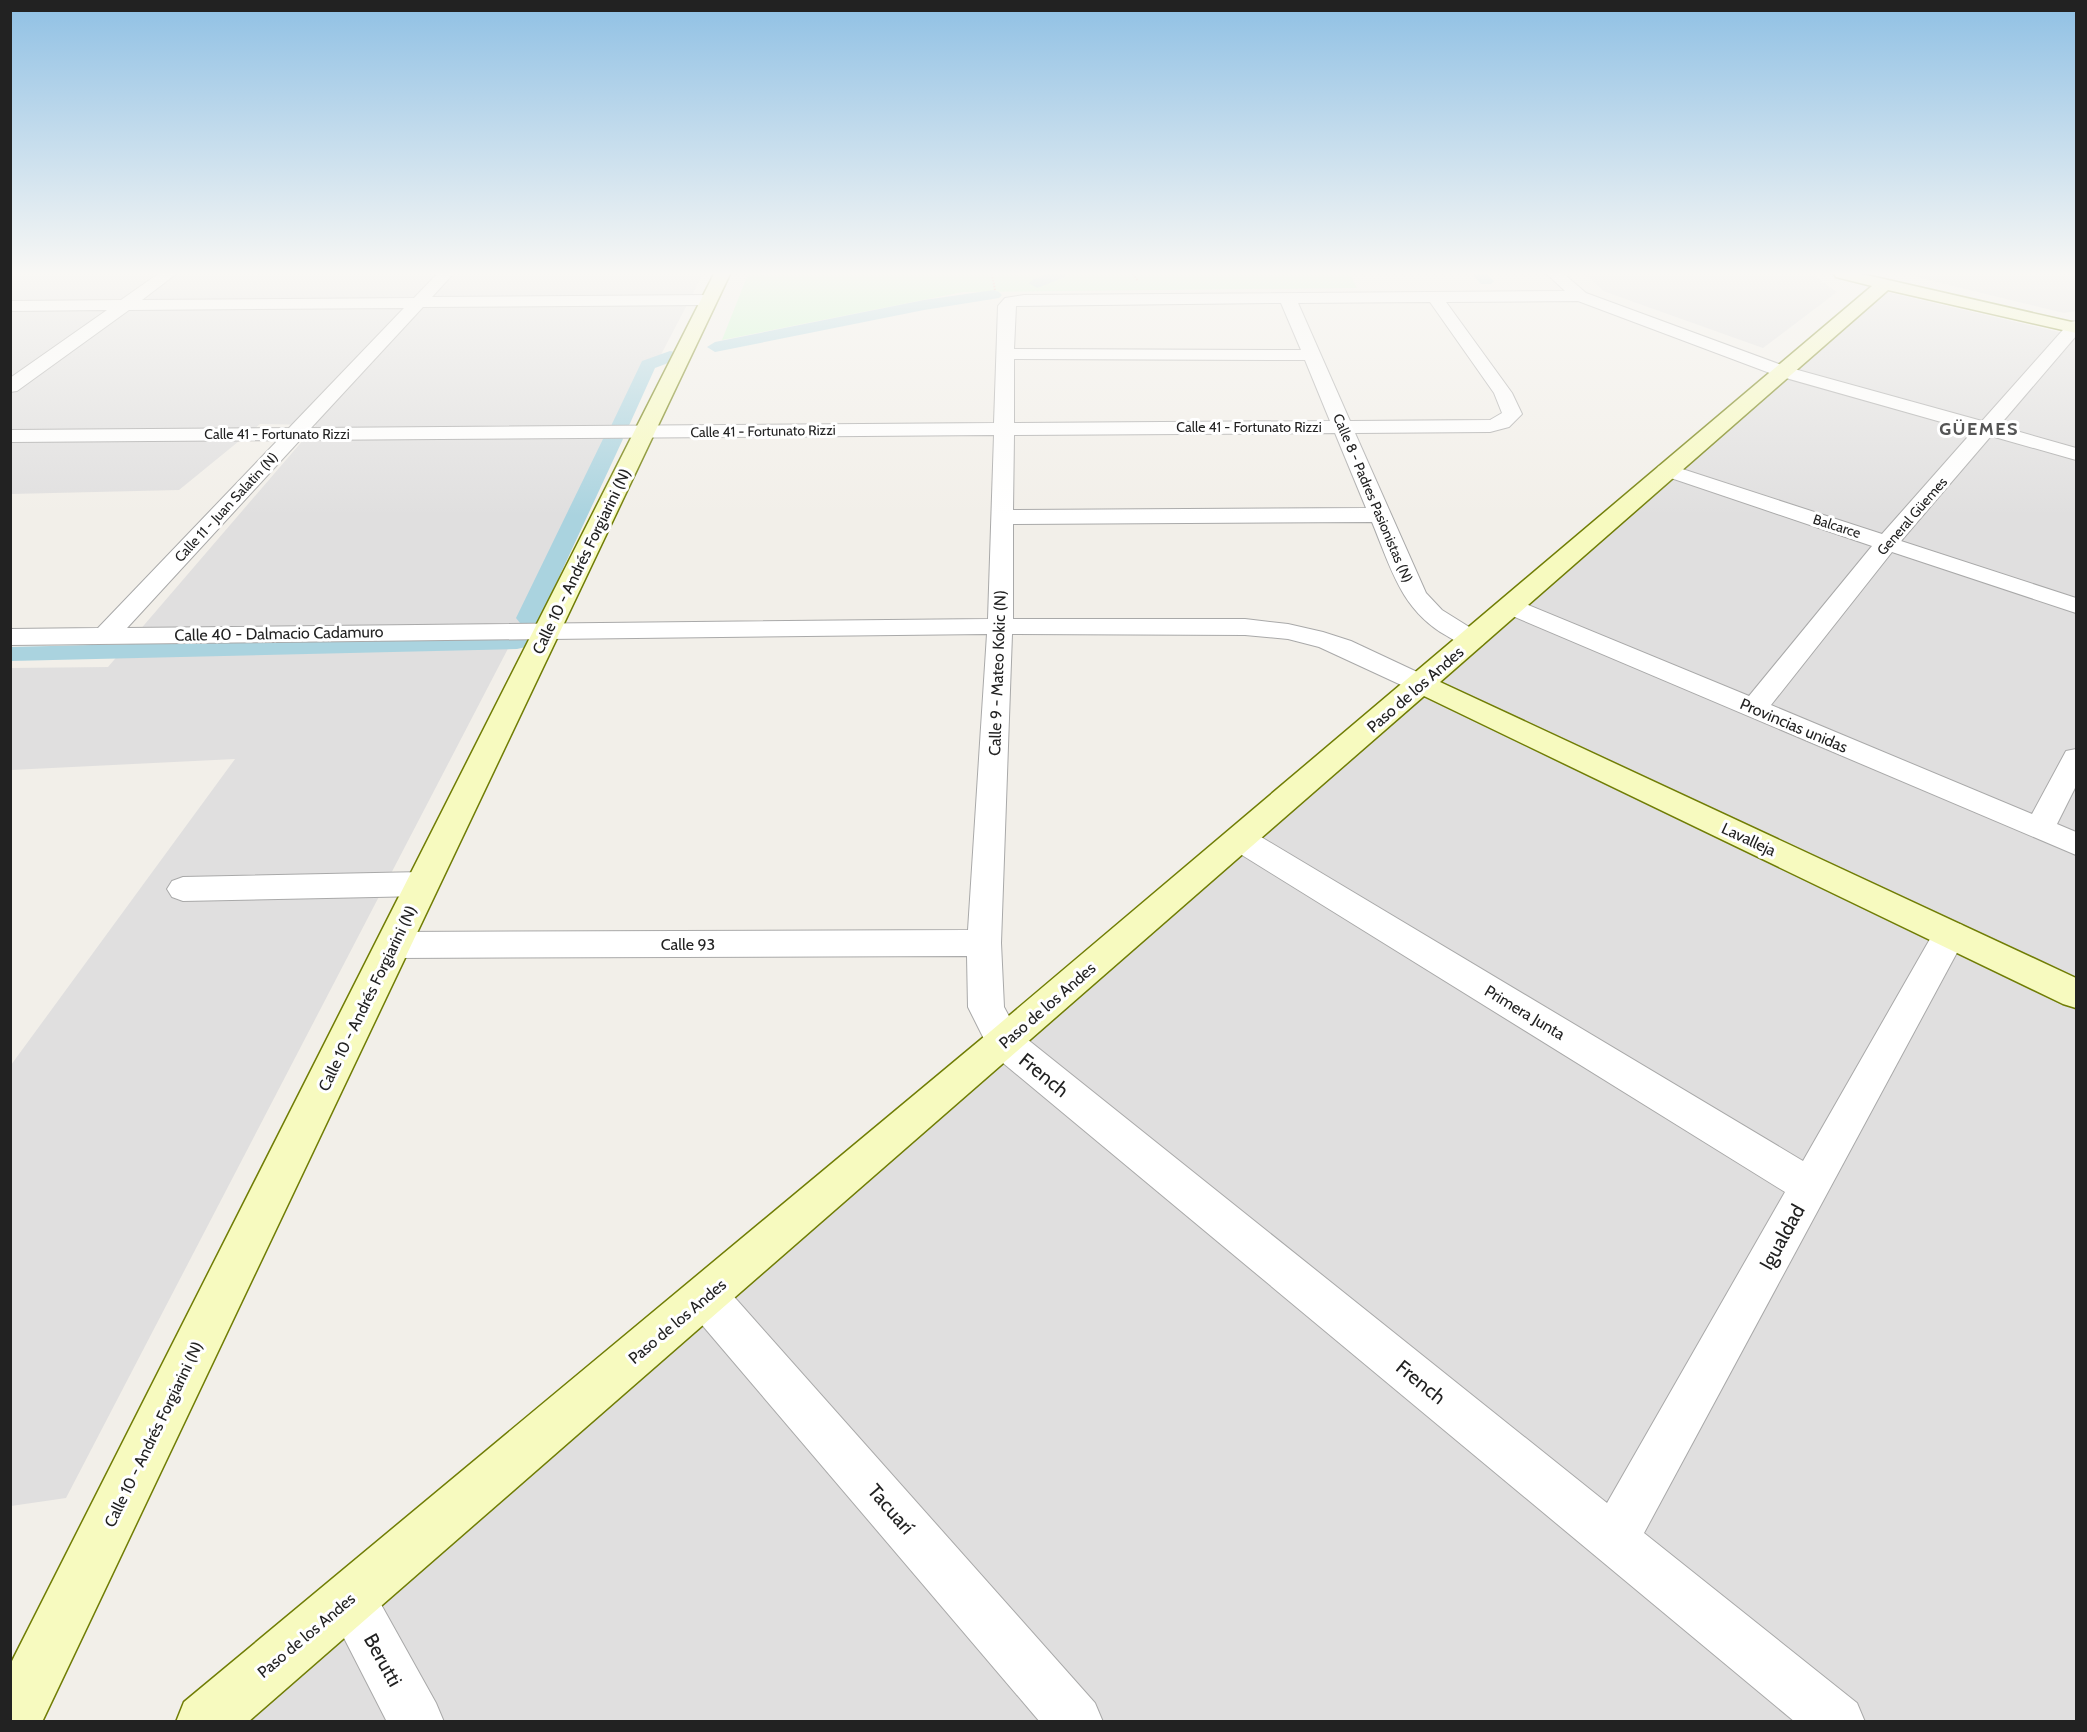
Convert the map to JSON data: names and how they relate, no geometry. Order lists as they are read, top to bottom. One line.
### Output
{"streets":{"street":["Calle 41 - Fortunato Rizzi","Calle 8 - Padres Pasionistas (N)","Calle 11 - Juan Salatin (N)","General Güemes","Balcarce","Calle 10 - Andrés Forgiarini (N)","Calle 40 - Dalmacio Cadamuro","Calle 9 - Mateo Kokic (N)","Paso de los Andes","Provincias unidas","Lavalleja","Calle 93","Primera Junta","French","Igualdad","Tacuarí","Berutti"]},"crossings":[["Calle 41 - Fortunato Rizzi","Calle 8 - Padres Pasionistas (N)"],["Calle 41 - Fortunato Rizzi","Calle 11 - Juan Salatin (N)"],["Calle 41 - Fortunato Rizzi","Calle 10 - Andrés Forgiarini (N)"],["Calle 41 - Fortunato Rizzi","Calle 9 - Mateo Kokic (N)"],["Calle 8 - Padres Pasionistas (N)","Paso de los Andes"],["Calle 11 - Juan Salatin (N)","Calle 40 - Dalmacio Cadamuro"],["General Güemes","Balcarce"],["General Güemes","Provincias unidas"],["Balcarce","Paso de los Andes"],["Calle 10 - Andrés Forgiarini (N)","Calle 40 - Dalmacio Cadamuro"],["Calle 10 - Andrés Forgiarini (N)","Calle 93"],["Calle 40 - Dalmacio Cadamuro","Calle 9 - Mateo Kokic (N)"],["Calle 40 - Dalmacio Cadamuro","Paso de los Andes"],["Calle 40 - Dalmacio Cadamuro","Lavalleja"],["Calle 9 - Mateo Kokic (N)","Paso de los Andes"],["Calle 9 - Mateo Kokic (N)","Calle 93"],["Calle 9 - Mateo Kokic (N)","French"],["Paso de los Andes","Provincias unidas"],["Paso de los Andes","Lavalleja"],["Paso de los Andes","Primera Junta"],["Paso de los Andes","French"],["Paso de los Andes","Tacuarí"],["Paso de los Andes","Berutti"],["Lavalleja","Igualdad"],["Primera Junta","Igualdad"],["French","Igualdad"]],"districts":["GÜEMES"]}
